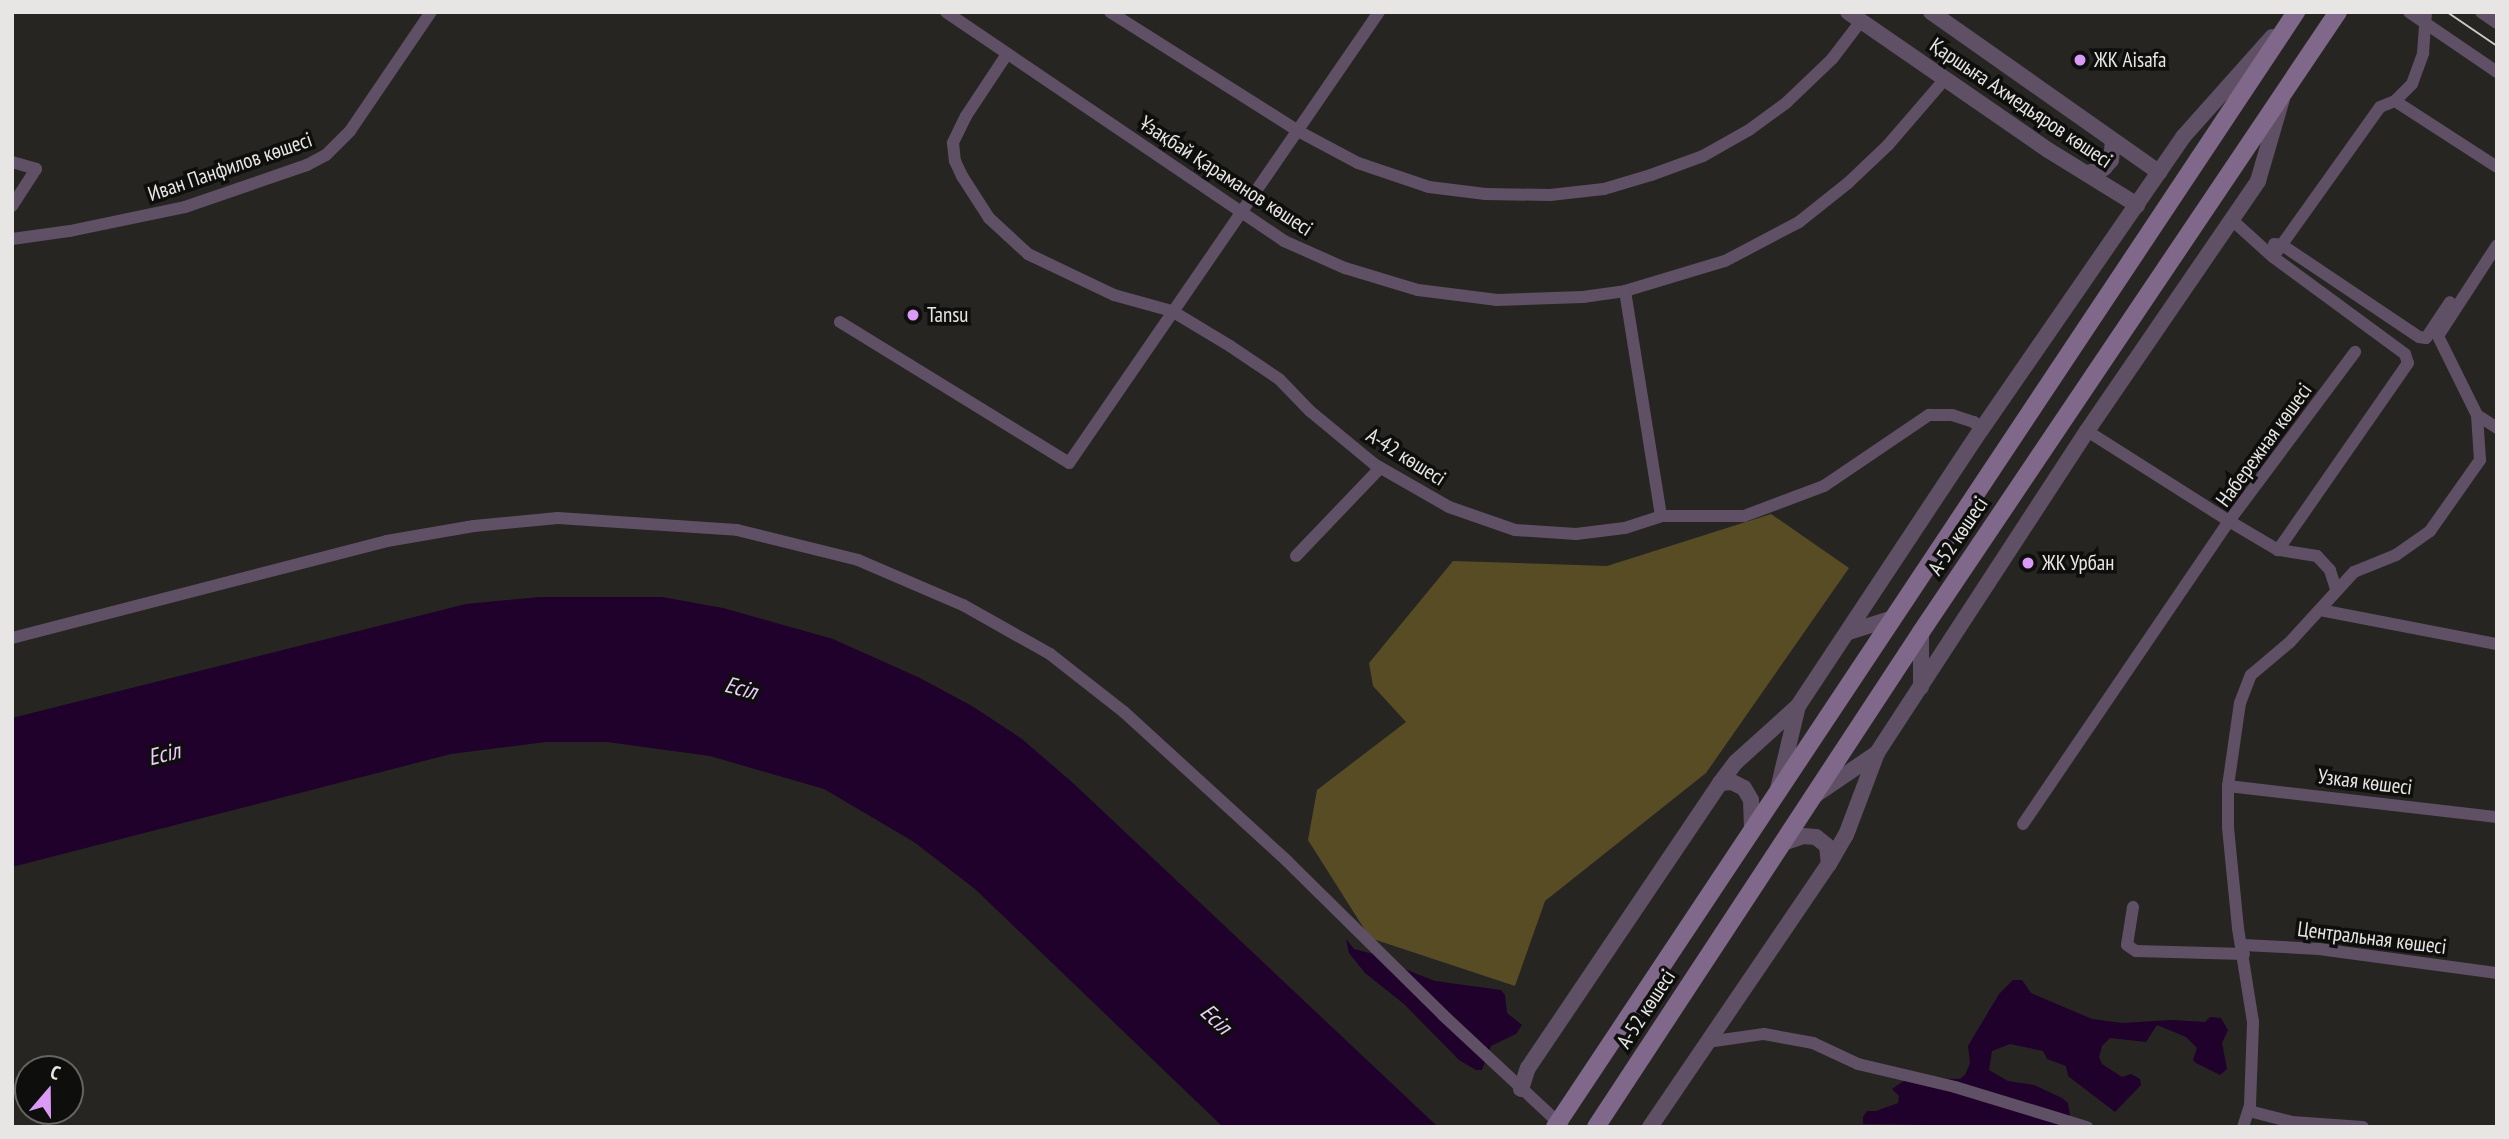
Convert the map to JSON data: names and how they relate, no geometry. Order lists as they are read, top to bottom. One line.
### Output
{"streets":{"main road":["А-52 көшесі"],"street":["Қаршыға Ахмедьяров көшесі","Иван Панфилов көшесі","Ұзақбай Қараманов көшесі","Набережная көшесі","А-42 көшесі","Узкая көшесі","Центральная көшесі"]},"crossings":[["Қаршыға Ахмедьяров көшесі","Ұзақбай Қараманов көшесі"],["Ұзақбай Қараманов көшесі","А-42 көшесі"]],"water":["Есіл"],"places":["ЖК Aisafa","Tansu","ЖК Урбан"],"north":"top"}
